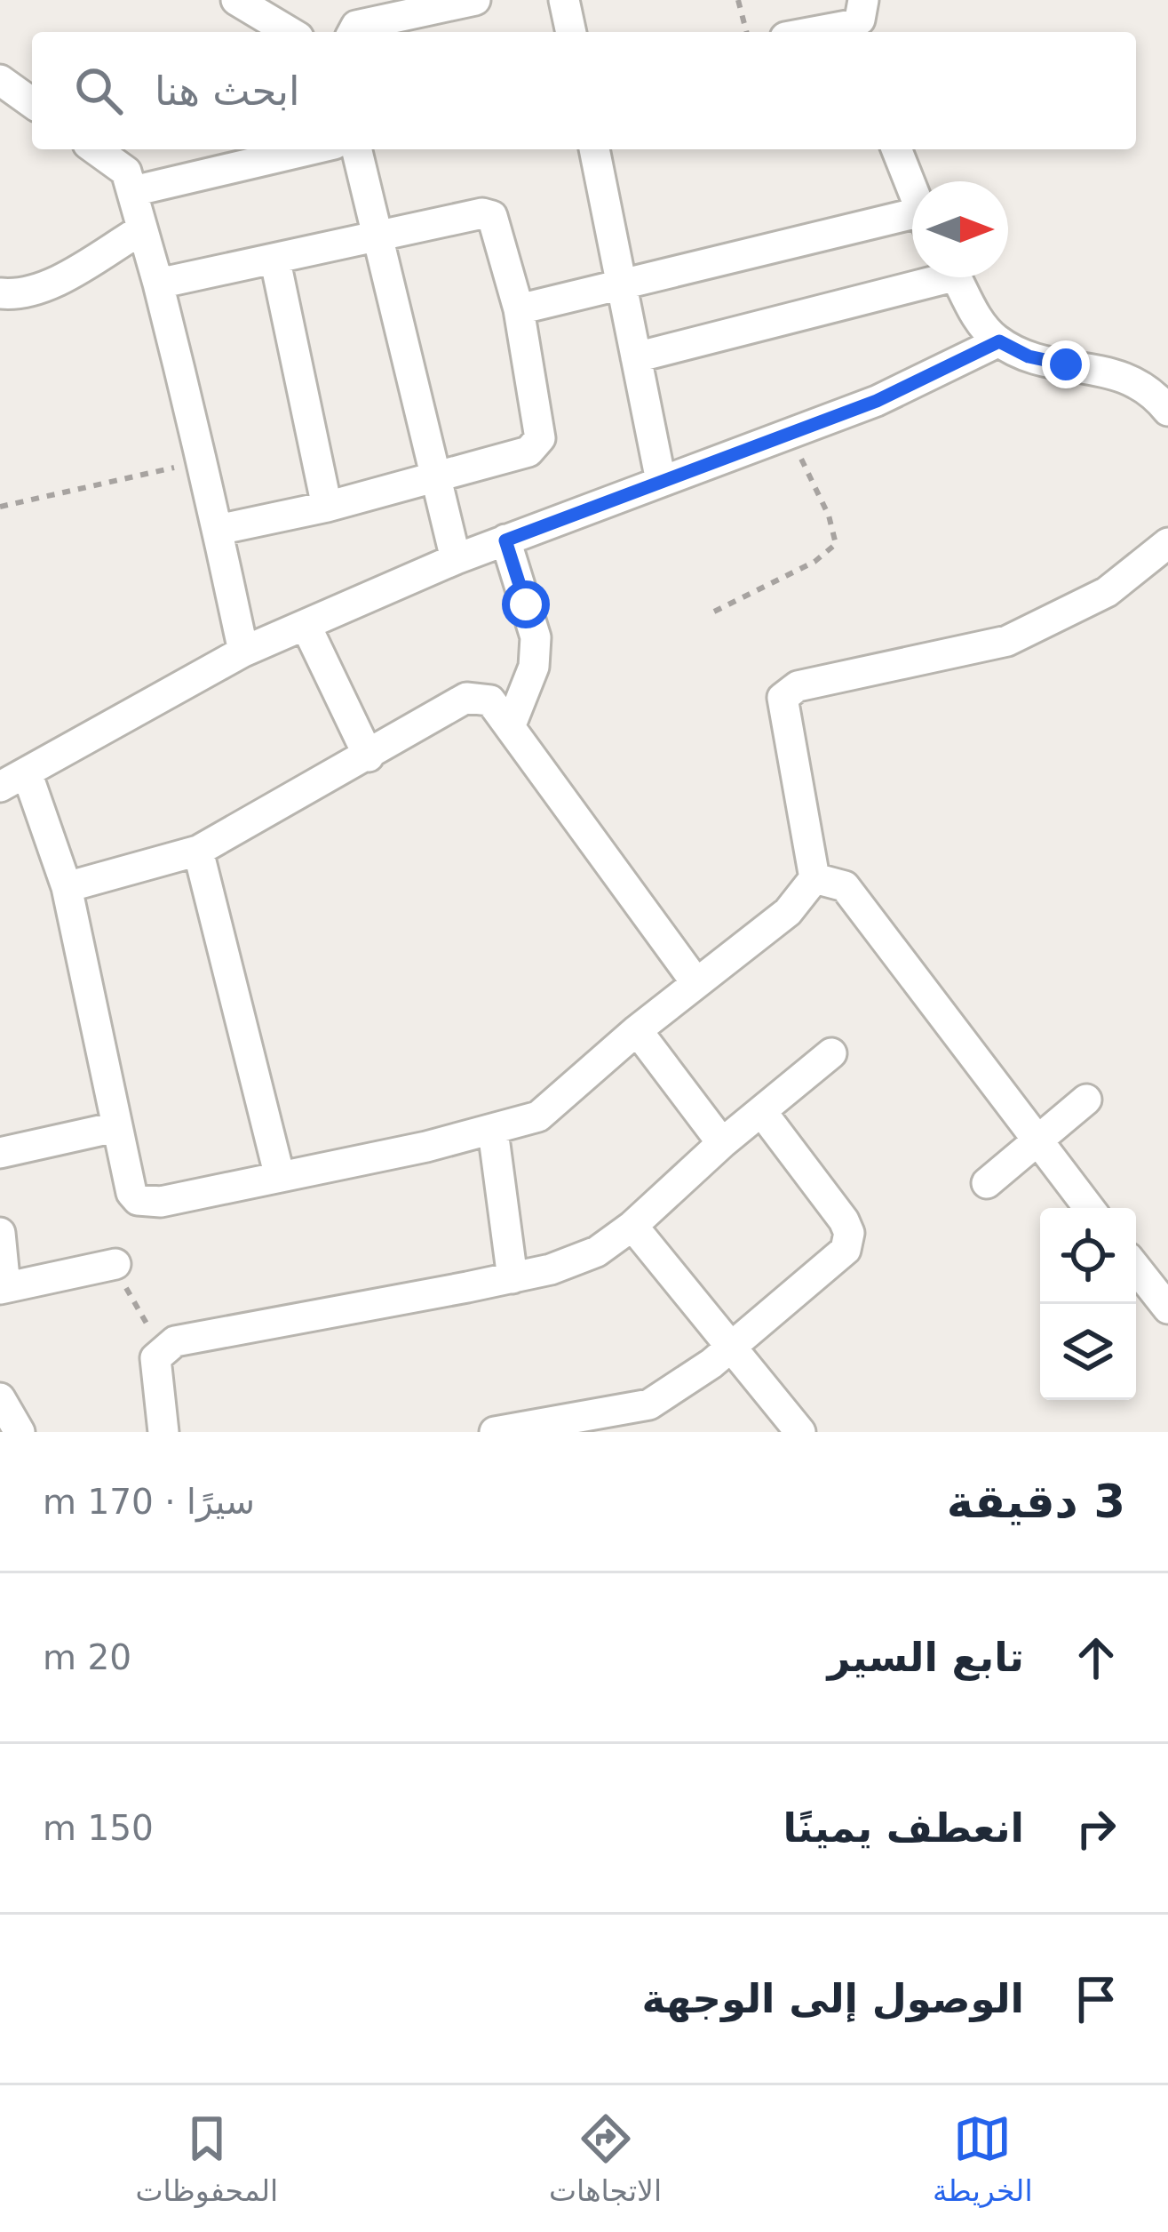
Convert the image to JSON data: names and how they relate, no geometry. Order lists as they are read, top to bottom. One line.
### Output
{"north":"right","page":{"search":"ابحث هنا","heading":["3 دقيقة","سيرًا · 170 m"],"list":[["تابع السير","20 m"],["انعطف يمينًا","150 m"],"الوصول إلى الوجهة"],"nav":["الخريطة","الاتجاهات","المحفوظات"]}}
